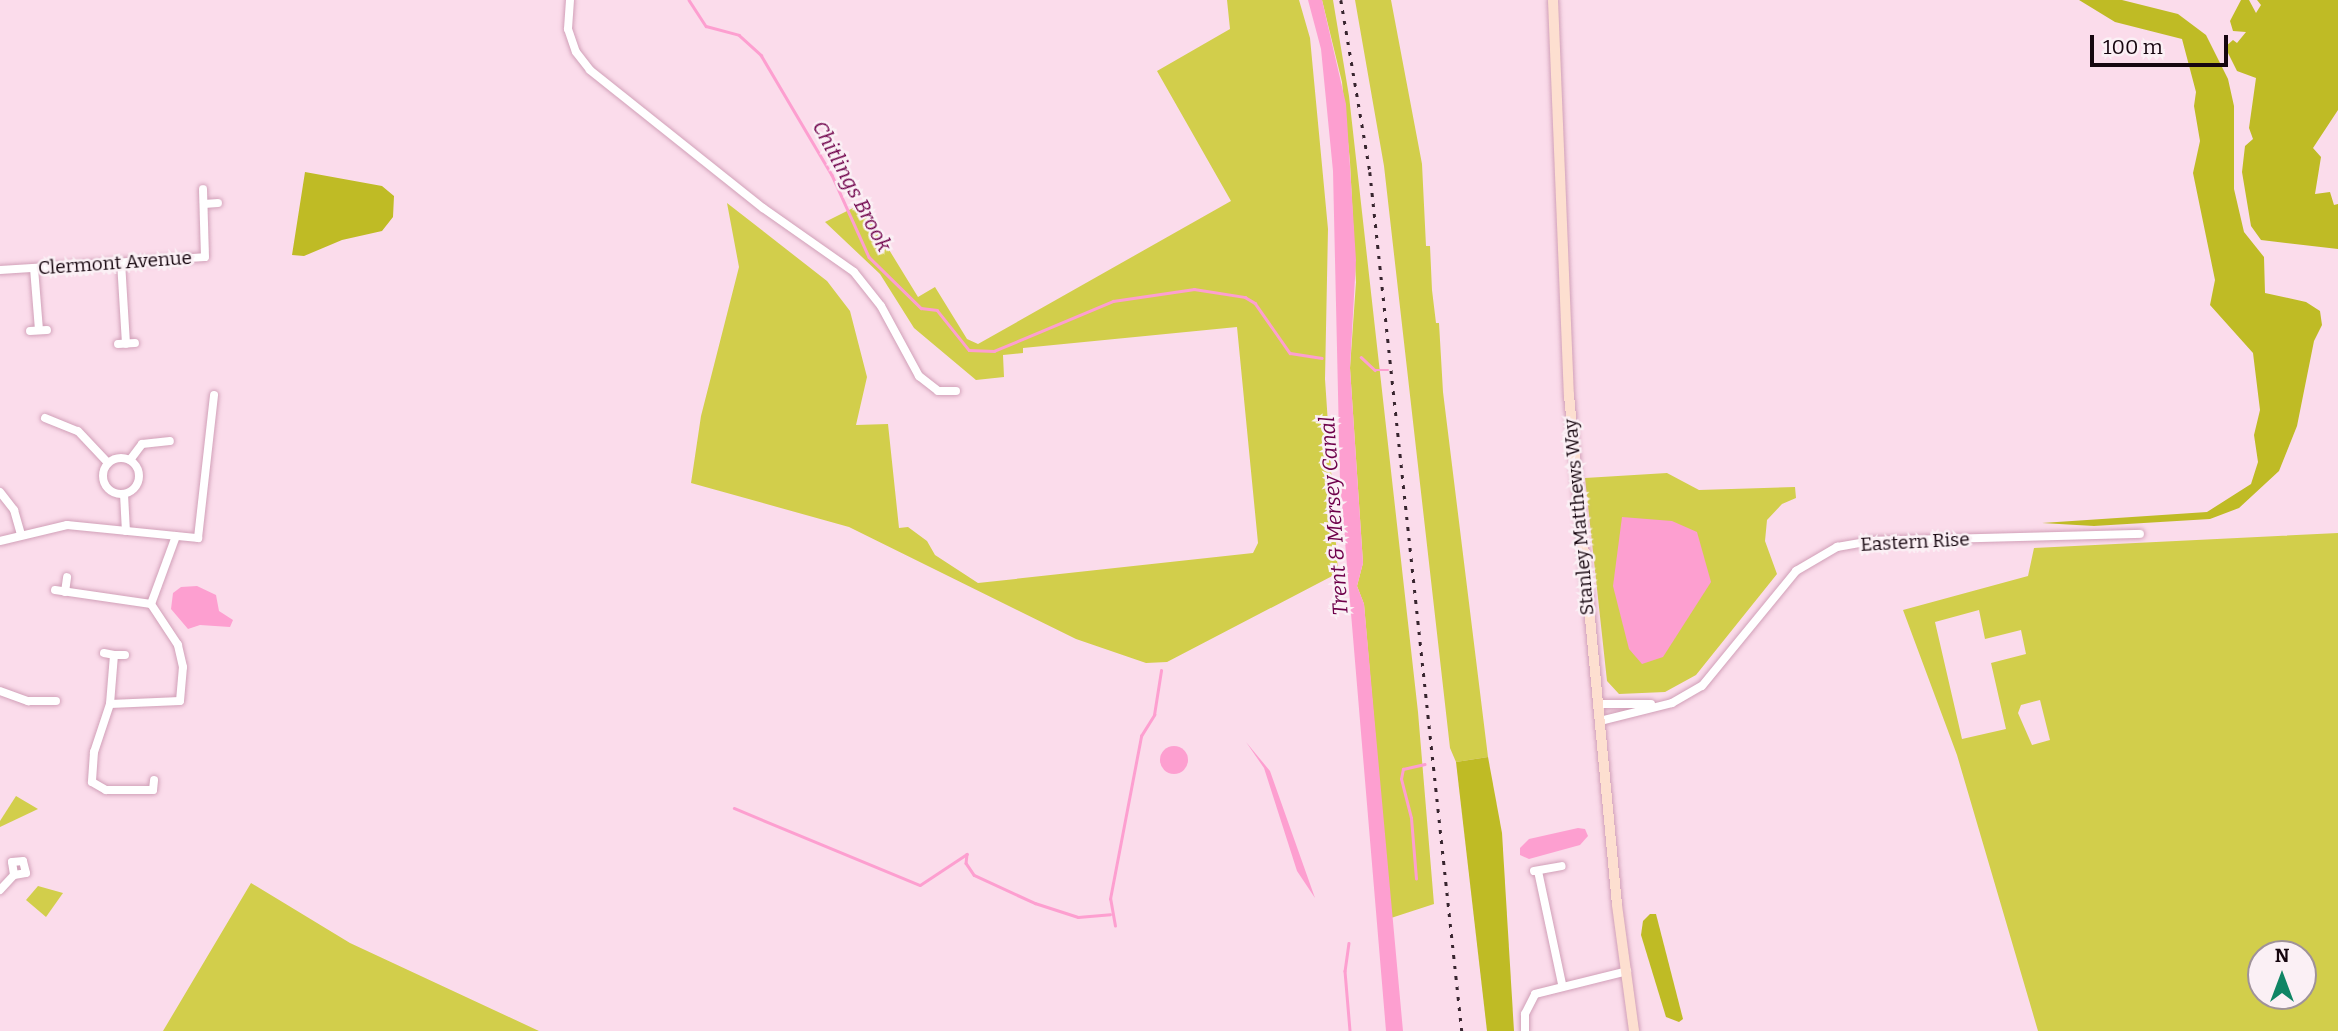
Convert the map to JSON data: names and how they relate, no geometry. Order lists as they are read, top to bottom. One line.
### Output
{"streets":{"main road":["Stanley Matthews Way"],"street":["Clermont Avenue","Eastern Rise"]},"crossings":[["Stanley Matthews Way","Eastern Rise"]],"water":["Chitlings Brook","Trent & Mersey Canal"],"scale_bar":"100 m","north":"top"}
